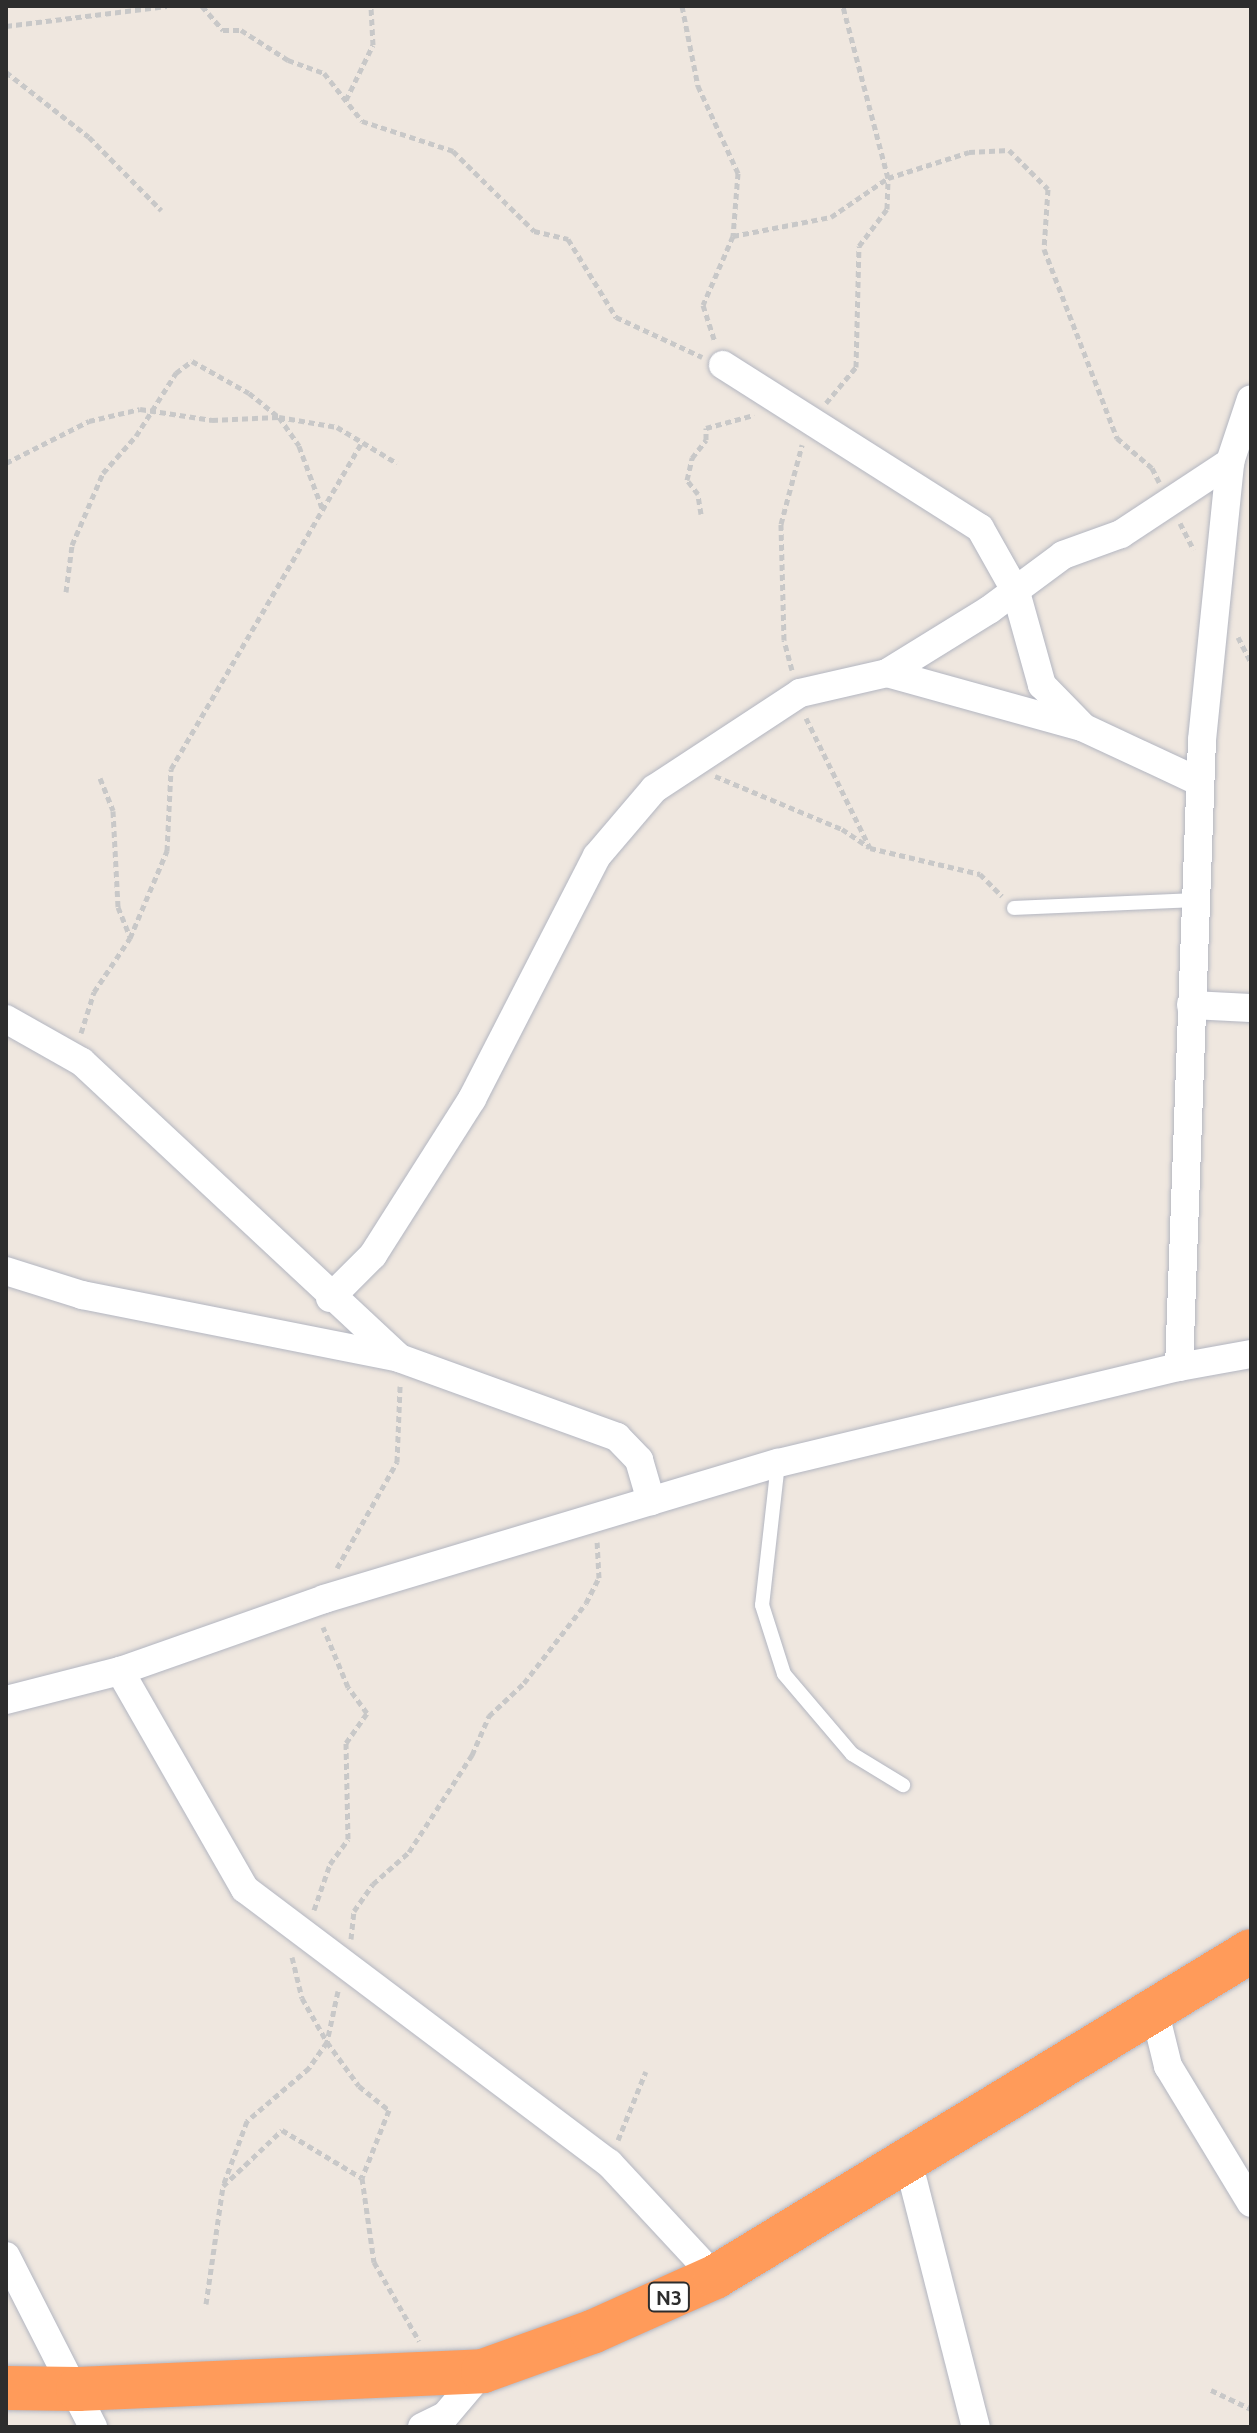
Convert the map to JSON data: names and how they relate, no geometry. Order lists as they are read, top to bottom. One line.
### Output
{"streets":{"highway":["N3"]}}
